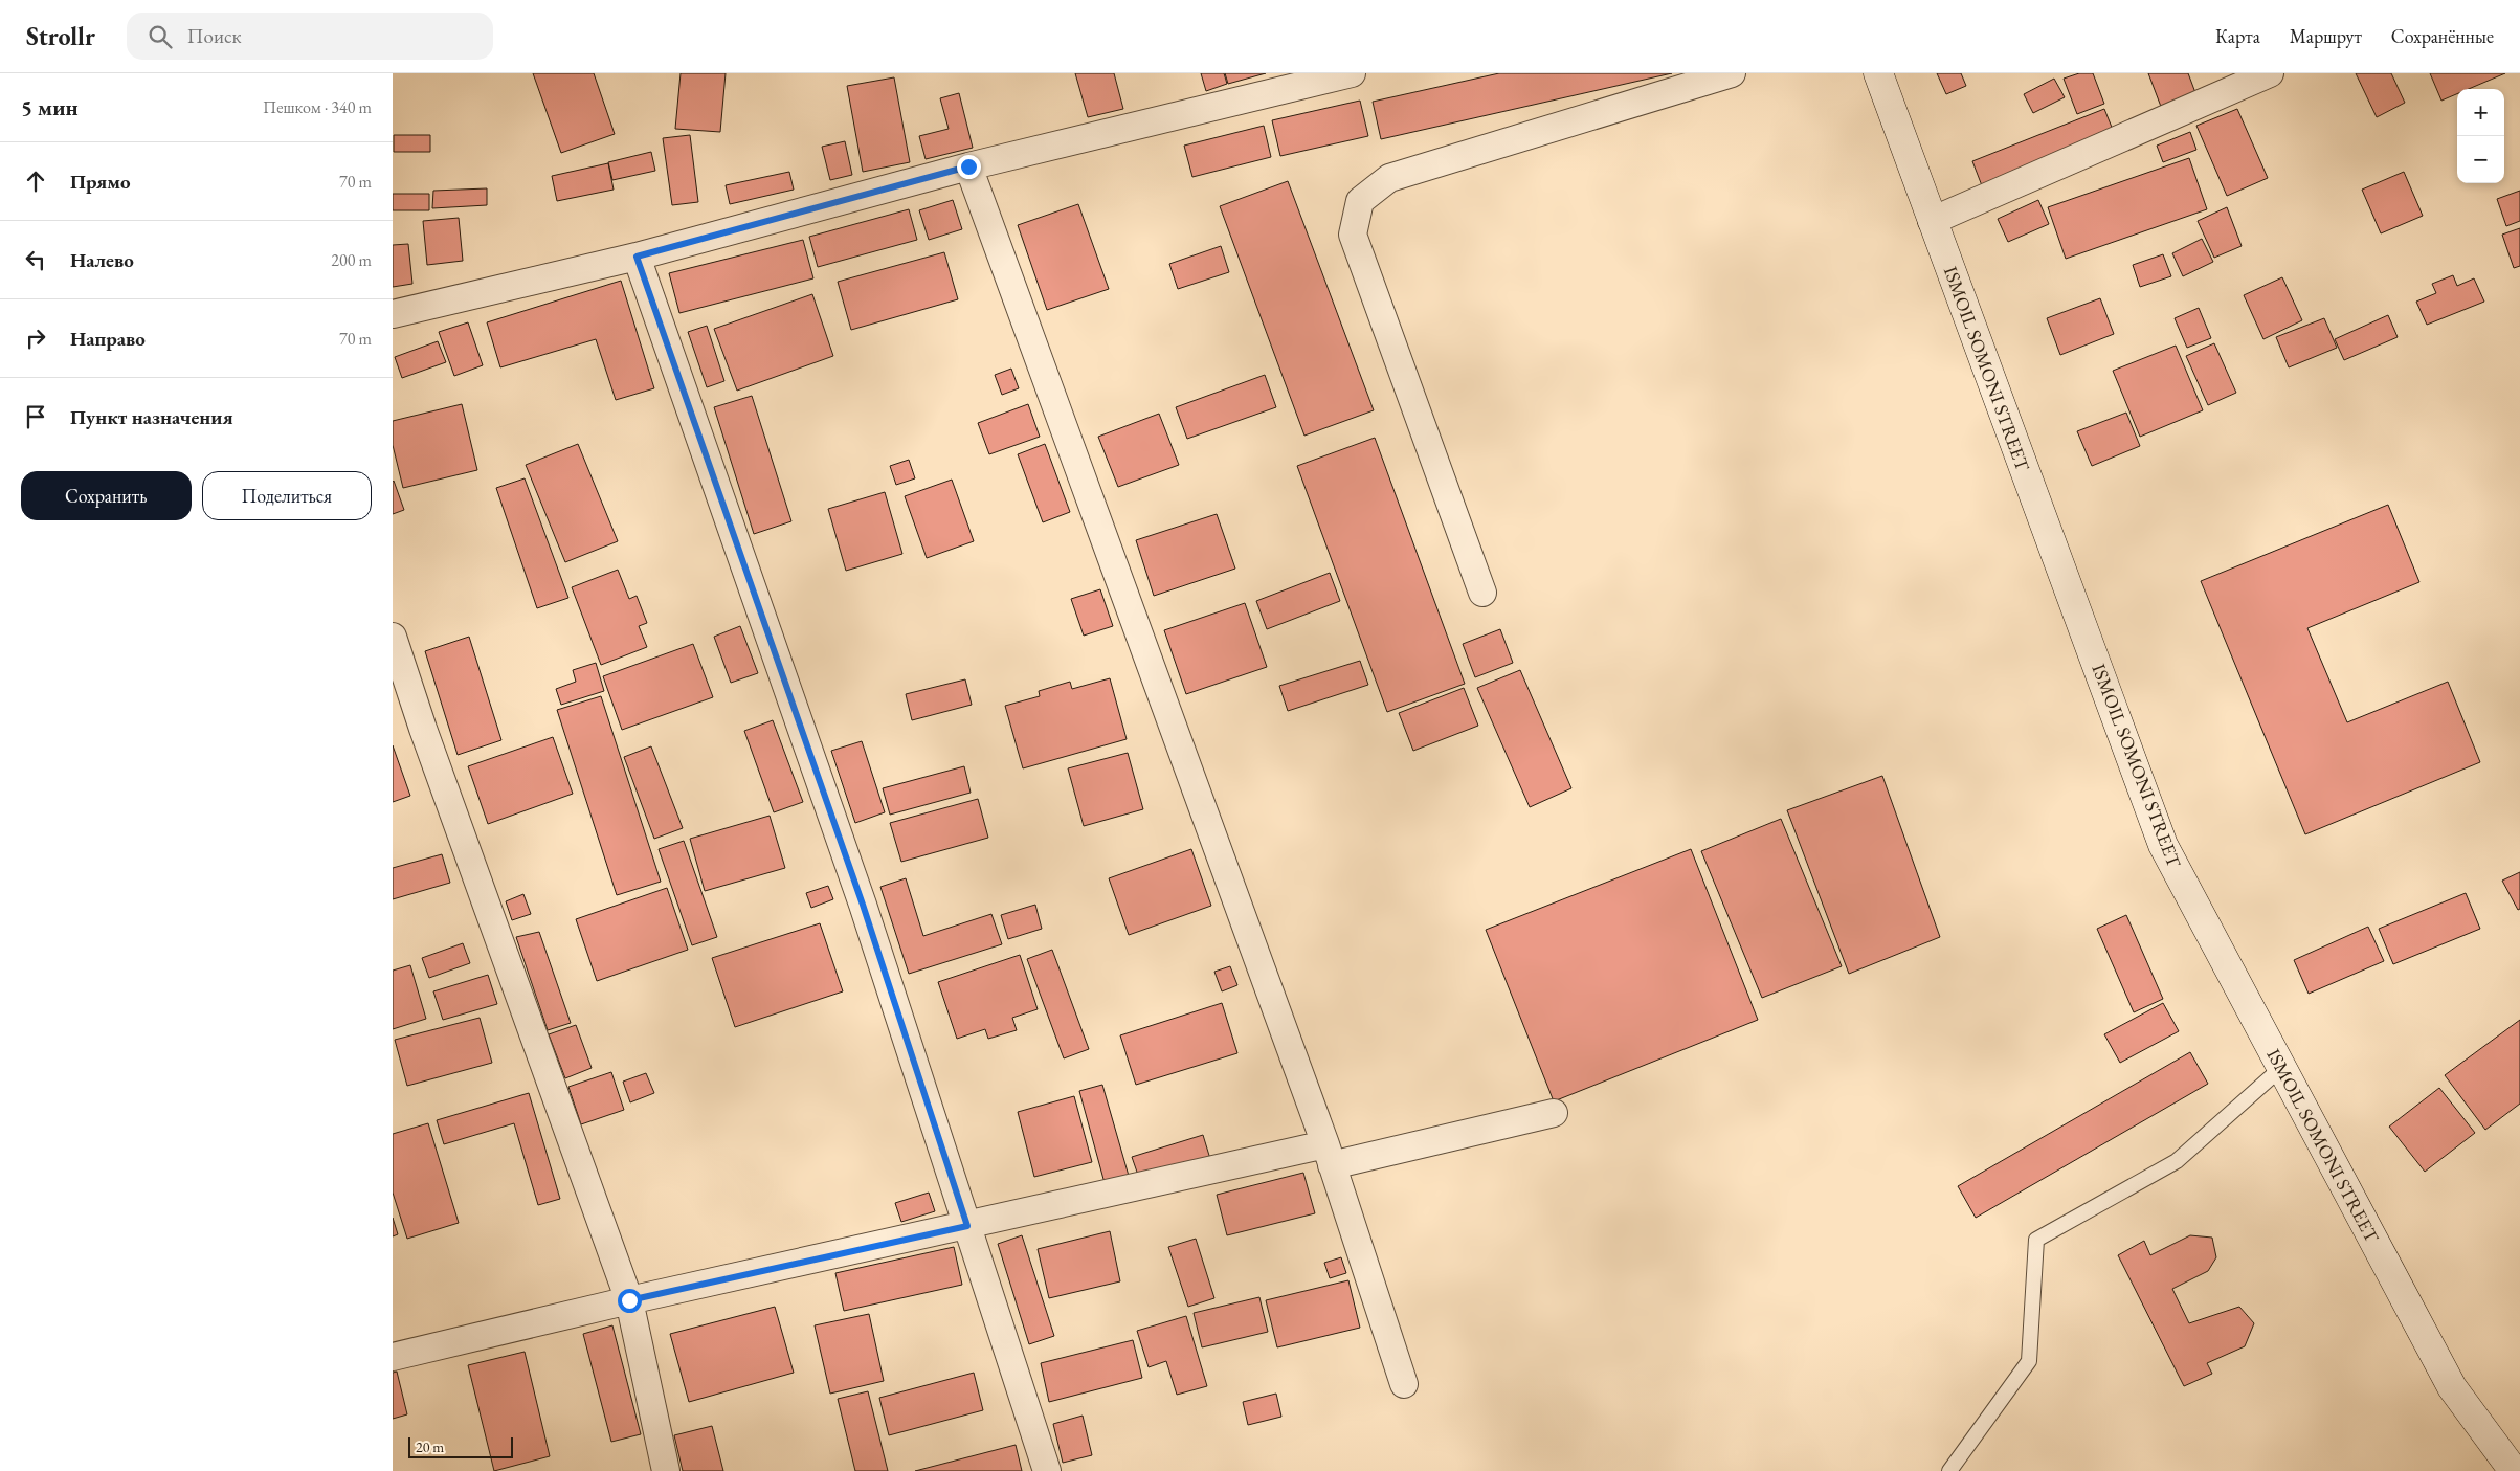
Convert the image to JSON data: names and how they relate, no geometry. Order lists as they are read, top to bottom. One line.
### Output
{"streets":{"main road":["ISMOIL SOMONI STREET"]},"scale_bar":"20 m","page":{"header":"Strollr","search":"Поиск","nav":["Карта","Маршрут","Сохранённые"],"heading":["5 мин","Пешком · 340 m"],"map_buttons":["+","−"],"list":[["Прямо","70 m"],["Налево","200 m"],["Направо","70 m"],"Пункт назначения"],"buttons":["Сохранить","Поделиться"],"scale":"20 m"}}
